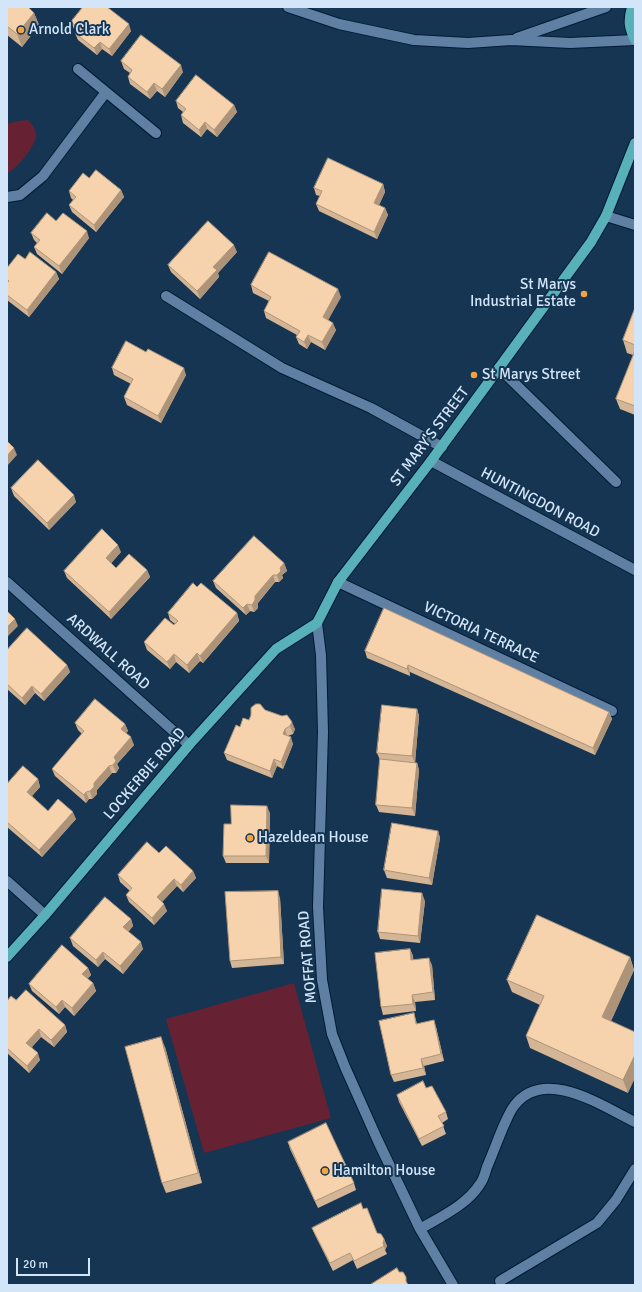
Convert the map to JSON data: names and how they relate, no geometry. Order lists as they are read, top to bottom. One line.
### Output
{"streets":{"main road":["ST MARY'S STREET","LOCKERBIE ROAD"],"street":["HUNTINGDON ROAD","VICTORIA TERRACE","ARDWALL ROAD","MOFFAT ROAD"]},"crossings":[["ST MARY'S STREET","HUNTINGDON ROAD"],["ST MARY'S STREET","VICTORIA TERRACE"],["ST MARY'S STREET","LOCKERBIE ROAD"],["ST MARY'S STREET","MOFFAT ROAD"],["ARDWALL ROAD","LOCKERBIE ROAD"],["LOCKERBIE ROAD","MOFFAT ROAD"]],"places":["Arnold Clark","St Marys Industrial Estate","St Marys Street","Hazeldean House","Hamilton House"],"scale_bar":"20 m"}
